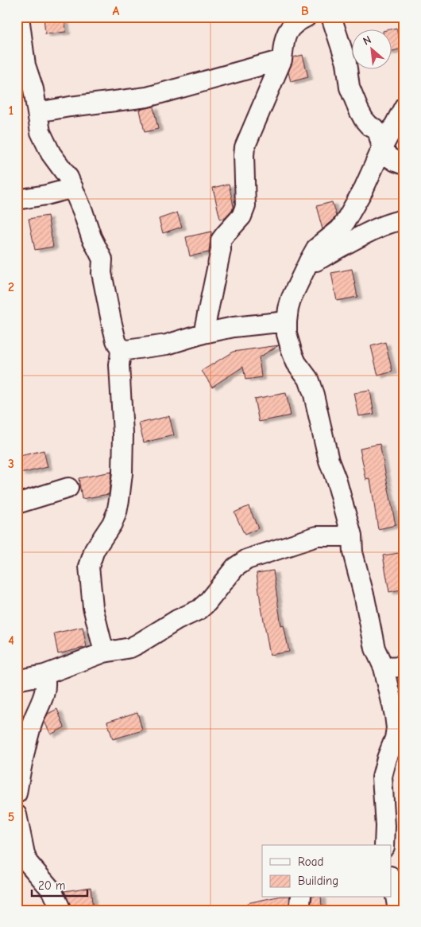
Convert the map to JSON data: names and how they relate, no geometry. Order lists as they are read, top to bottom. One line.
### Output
{"legend":["Road","Building"],"scale_bar":"20 m","north":"top left","grid":{"columns":["A","B"],"rows":["1","2","3","4","5"]}}
